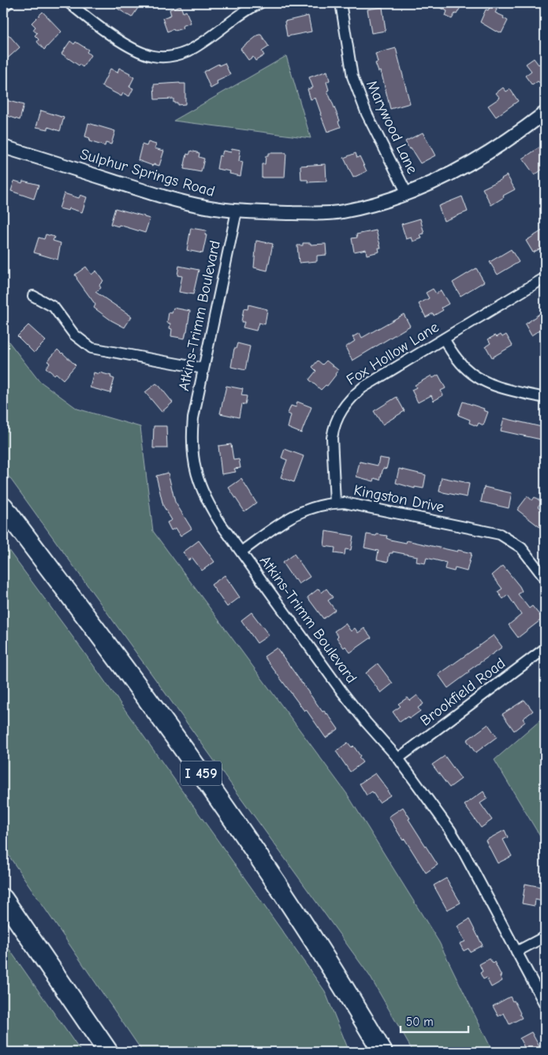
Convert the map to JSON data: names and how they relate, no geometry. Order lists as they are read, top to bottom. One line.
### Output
{"streets":{"highway":["I 459"],"street":["Marywood Lane","Sulphur Springs Road","Atkins-Trimm Boulevard","Fox Hollow Lane","Kingston Drive","Brookfield Road"]},"crossings":[["Marywood Lane","Sulphur Springs Road"],["Sulphur Springs Road","Atkins-Trimm Boulevard"],["Atkins-Trimm Boulevard","Kingston Drive"],["Atkins-Trimm Boulevard","Brookfield Road"],["Fox Hollow Lane","Kingston Drive"]],"scale_bar":"50 m"}
